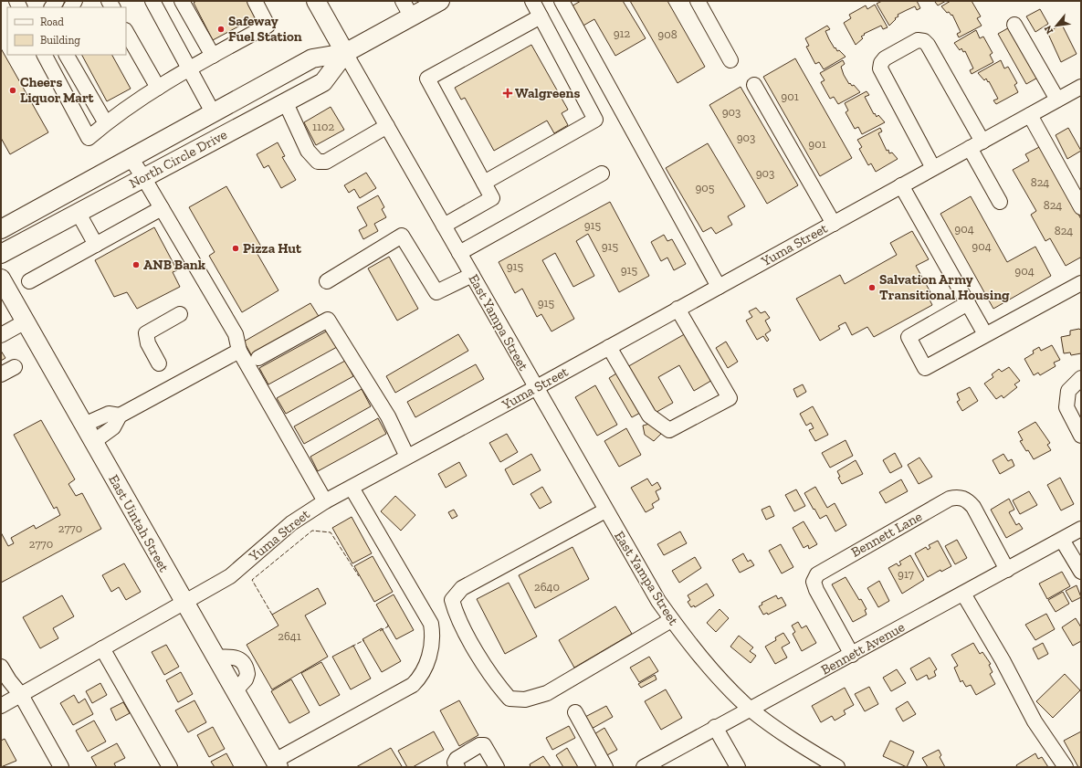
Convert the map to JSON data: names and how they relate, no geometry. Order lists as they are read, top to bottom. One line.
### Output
{"streets":{"main road":["North Circle Drive","East Uintah Street"],"street":["Yuma Street","East Yampa Street","Bennett Lane","Bennett Avenue"]},"crossings":[["North Circle Drive","East Yampa Street"],["Yuma Street","East Yampa Street"],["Yuma Street","East Uintah Street"],["East Yampa Street","Bennett Avenue"],["Bennett Lane","Bennett Avenue"]],"places":{"other":["Safeway Fuel Station","Cheers Liquor Mart","Pizza Hut","ANB Bank","Salvation Army Transitional Housing"],"health":["Walgreens"]},"house_numbers":["912","908","901","903","1102","903","901","903","824","905","824","915","904","824","915","904","915","915","904","915","2770","2770","917","2640","2641"],"legend":["Road","Building"],"north":"bottom left"}
